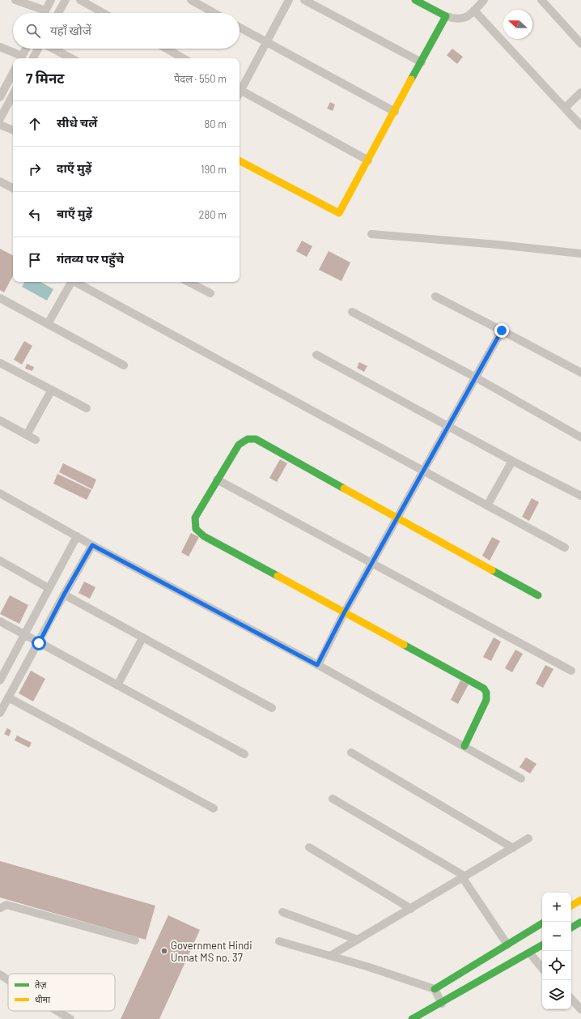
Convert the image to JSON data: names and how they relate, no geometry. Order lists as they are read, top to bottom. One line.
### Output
{"places":["Government Hindi Unnat MS no. 37"],"legend":["तेज़","धीमा"],"north":"left","page":{"search":"यहाँ खोजें","heading":["7 मिनट","पैदल · 550 m"],"list":[["सीधे चलें","80 m"],["दाएँ मुड़ें","190 m"],["बाएँ मुड़ें","280 m"],"गंतव्य पर पहुँचे"],"map_buttons":["+","−"]}}
